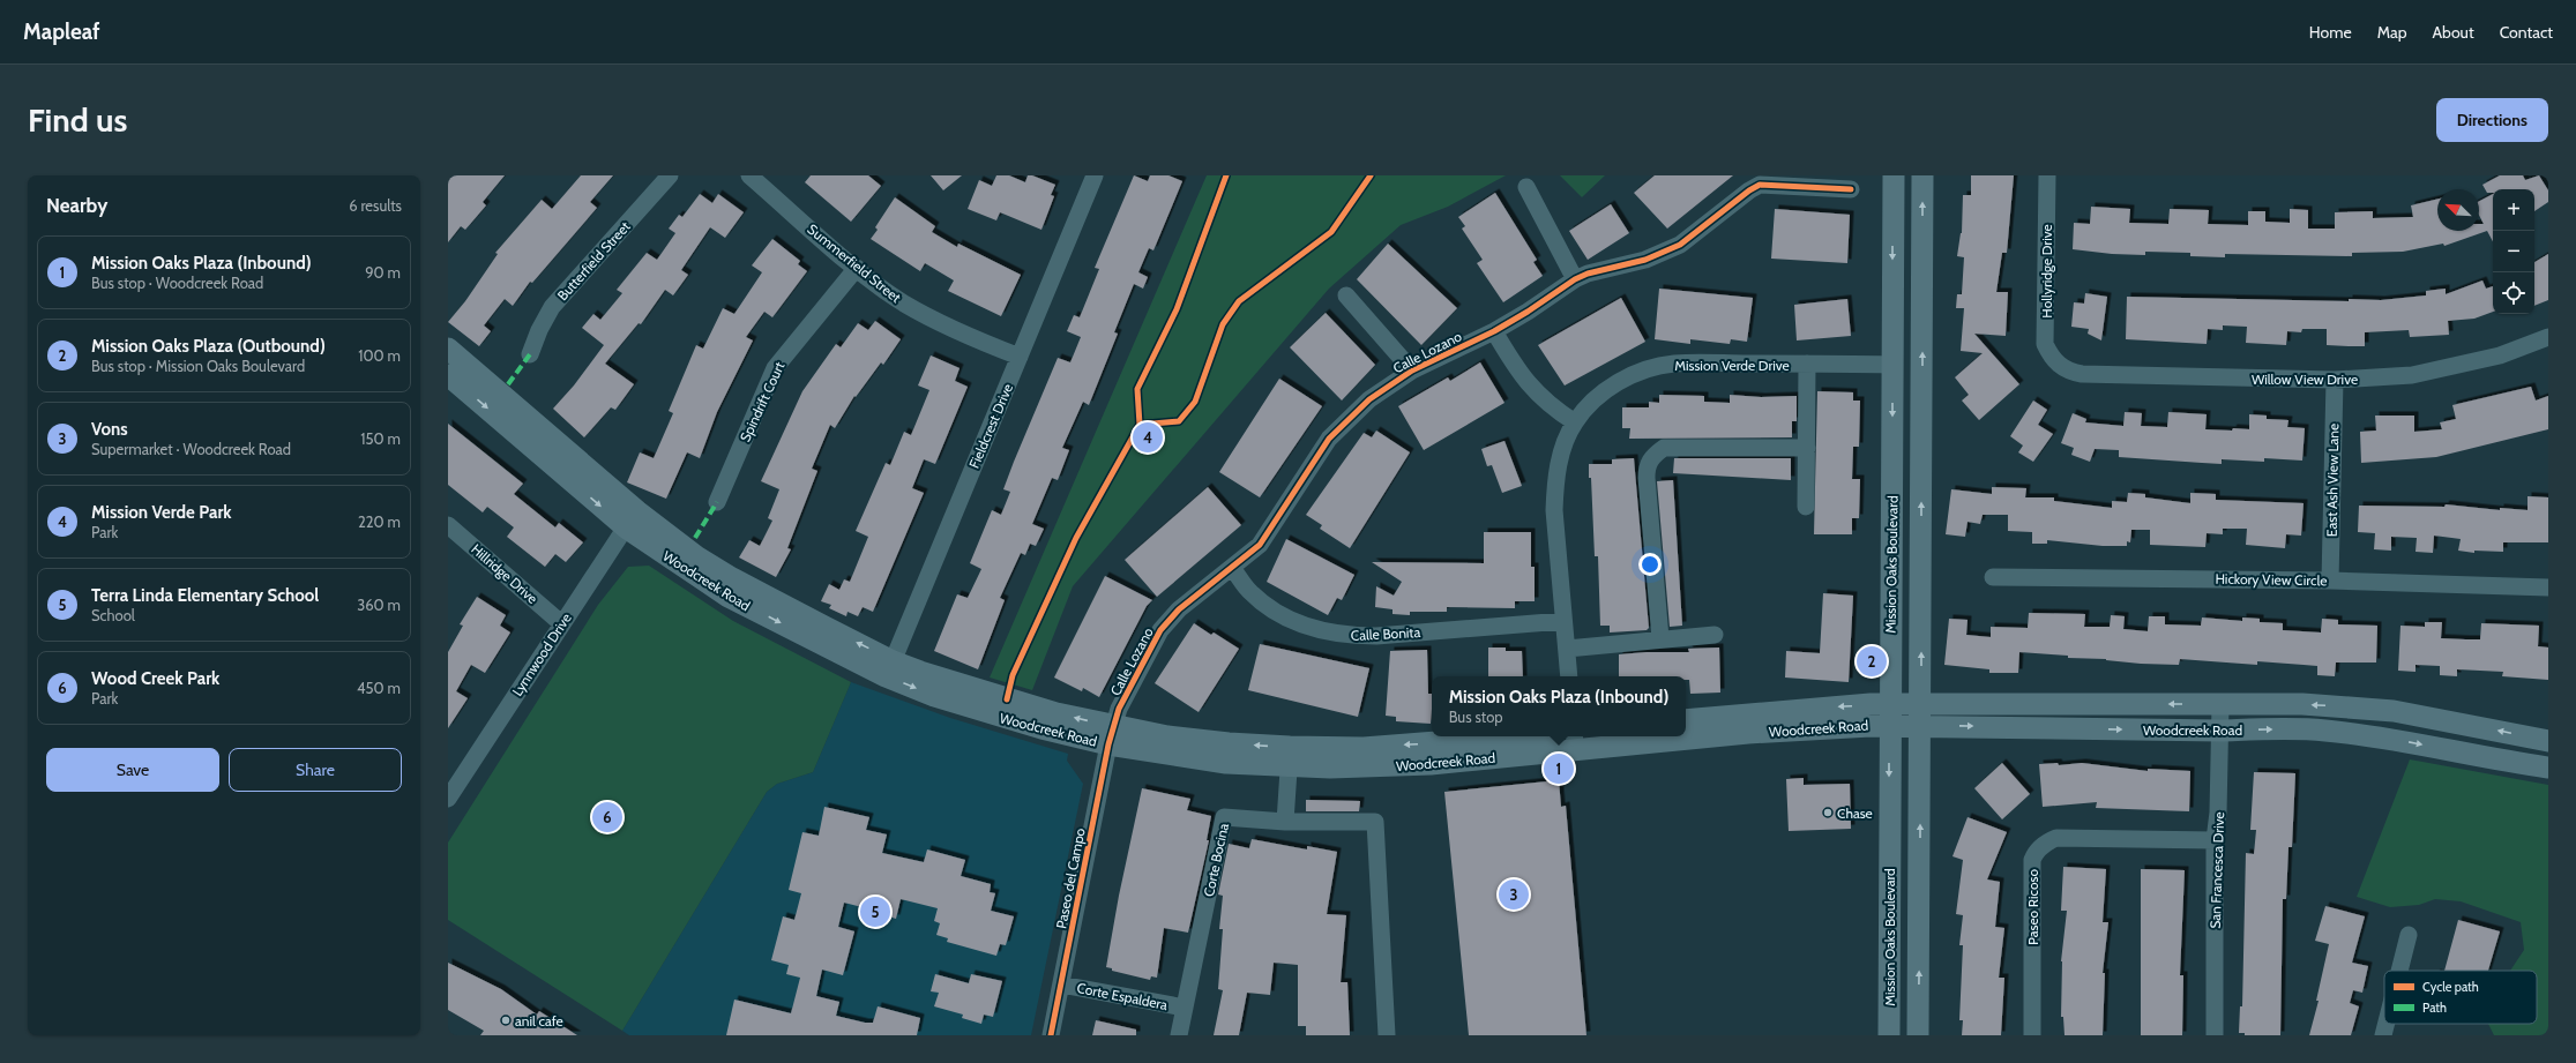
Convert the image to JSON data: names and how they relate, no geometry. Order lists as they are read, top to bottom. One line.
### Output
{"streets":{"main road":["Mission Oaks Boulevard","Woodcreek Road"],"street":["Butterfield Street","Summerfield Street","Hollyridge Drive","Calle Lozano","Mission Verde Drive","Willow View Drive","Spindrift Court","Fieldcrest Drive","East Ash View Lane","Hillridge Drive","Hickory View Circle","Calle Bonita","Lynnwood Drive","Corte Bocina","San Francesca Drive","Paseo del Campo","Paseo Ricoso","Corte Espaldera"]},"crossings":[["Summerfield Street","Spindrift Court"],["Summerfield Street","Fieldcrest Drive"],["Hollyridge Drive","Willow View Drive"],["Calle Lozano","Woodcreek Road"],["Calle Lozano","Calle Bonita"],["Calle Lozano","Paseo del Campo"],["Mission Verde Drive","Mission Oaks Boulevard"],["Mission Verde Drive","Calle Bonita"],["Willow View Drive","East Ash View Lane"],["Fieldcrest Drive","Woodcreek Road"],["East Ash View Lane","Hickory View Circle"],["Mission Oaks Boulevard","Woodcreek Road"],["Hillridge Drive","Lynnwood Drive"],["Woodcreek Road","Lynnwood Drive"],["Woodcreek Road","San Francesca Drive"],["Woodcreek Road","Paseo del Campo"],["Corte Bocina","Corte Espaldera"],["San Francesca Drive","Paseo Ricoso"],["Paseo del Campo","Corte Espaldera"]],"places":["Chase","anil cafe"],"legend":["Cycle path","Path"],"north":"top left","page":{"header":"Mapleaf","nav":["Home","Map","About","Contact"],"buttons":["Directions",["Save","Share"]],"title":"Find us","heading":["Nearby","6 results"],"map_buttons":["+","−"],"list":[{"mark":"1","name":"Mission Oaks Plaza (Inbound)","note":"Bus stop · Woodcreek Road","value":"90 m"},{"mark":"2","name":"Mission Oaks Plaza (Outbound)","note":"Bus stop · Mission Oaks Boulevard","value":"100 m"},{"mark":"3","name":"Vons","note":"Supermarket · Woodcreek Road","value":"150 m"},{"mark":"4","name":"Mission Verde Park","note":"Park","value":"220 m"},{"mark":"5","name":"Terra Linda Elementary School","note":"School","value":"360 m"},{"mark":"6","name":"Wood Creek Park","note":"Park","value":"450 m"}],"pins":["4","2","1","6","3","5"],"popup":["Mission Oaks Plaza (Inbound)","Bus stop"]}}
